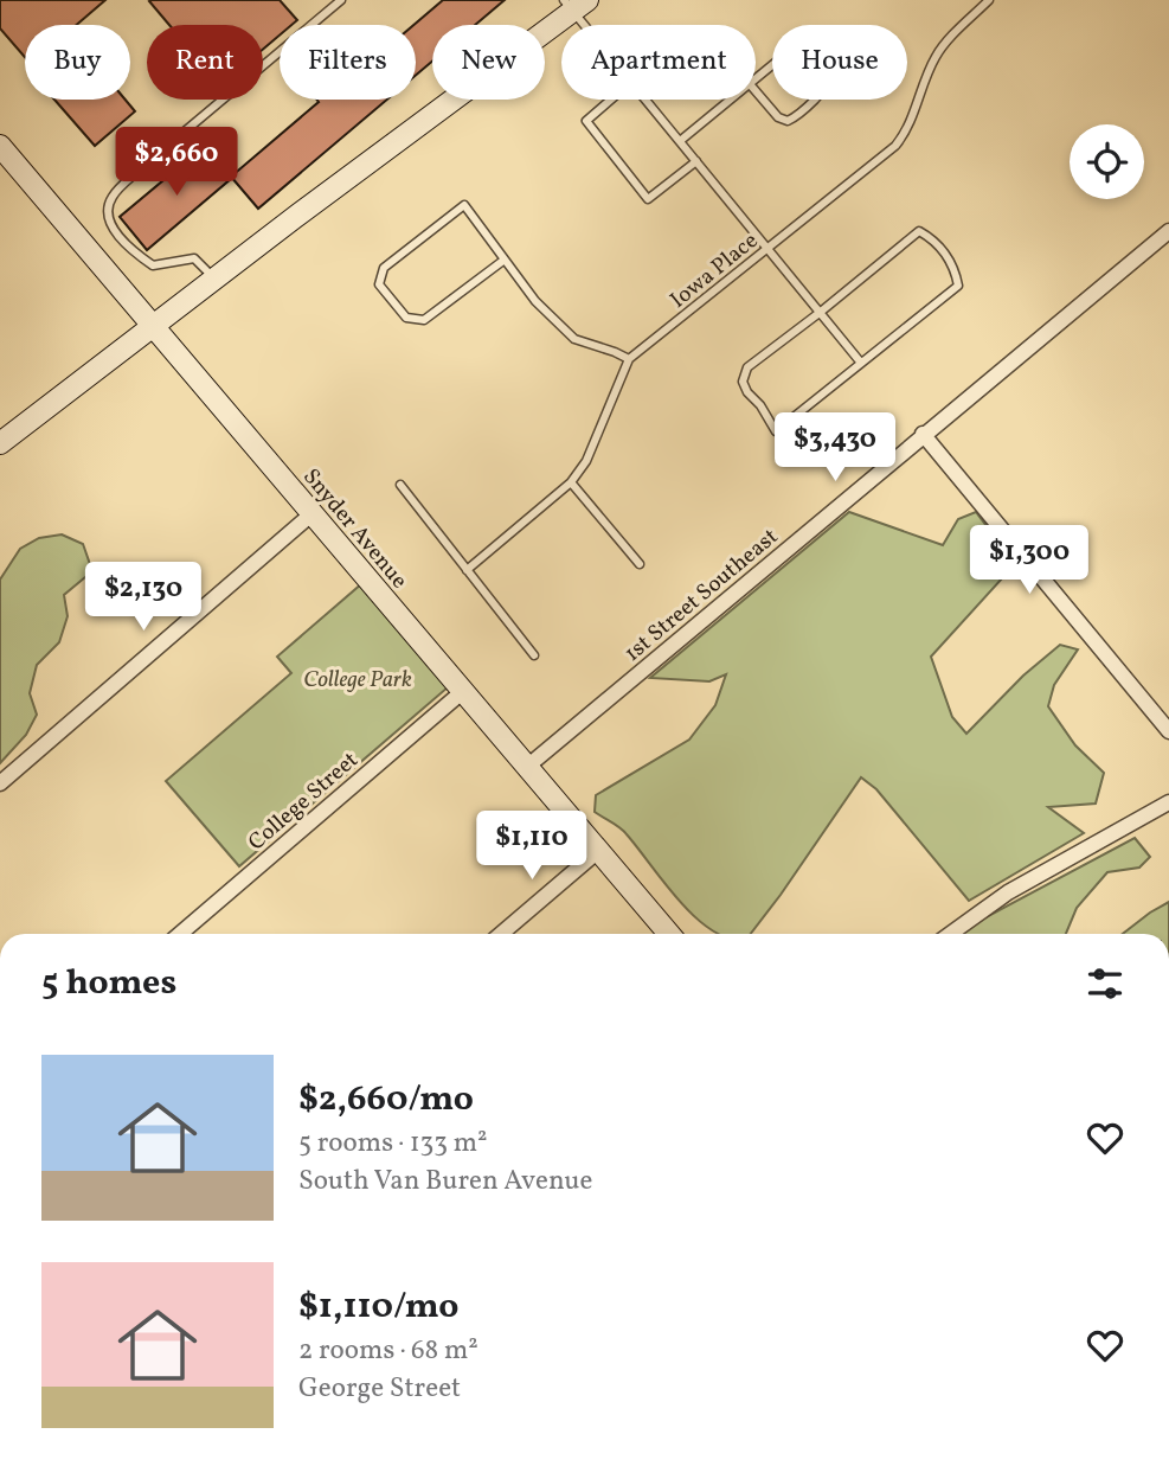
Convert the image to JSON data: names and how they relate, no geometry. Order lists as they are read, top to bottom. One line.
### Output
{"streets":{"main road":["Snyder Avenue"],"street":["1st Street Southeast","College Street"],"lane":["Iowa Place"]},"crossings":[["Snyder Avenue","1st Street Southeast"],["Snyder Avenue","College Street"]],"parks":["College Park"],"page":{"chip":["Buy","Rent","Filters","New","Apartment","House"],"price":["$2,660","$3,430","$1,300","$2,130","$1,110"],"heading":"5 homes","list":[{"name":"$2,660/mo","note":"5 rooms · 133 m² · South Van Buren Avenue"},{"name":"$1,110/mo","note":"2 rooms · 68 m² · George Street"}]}}
